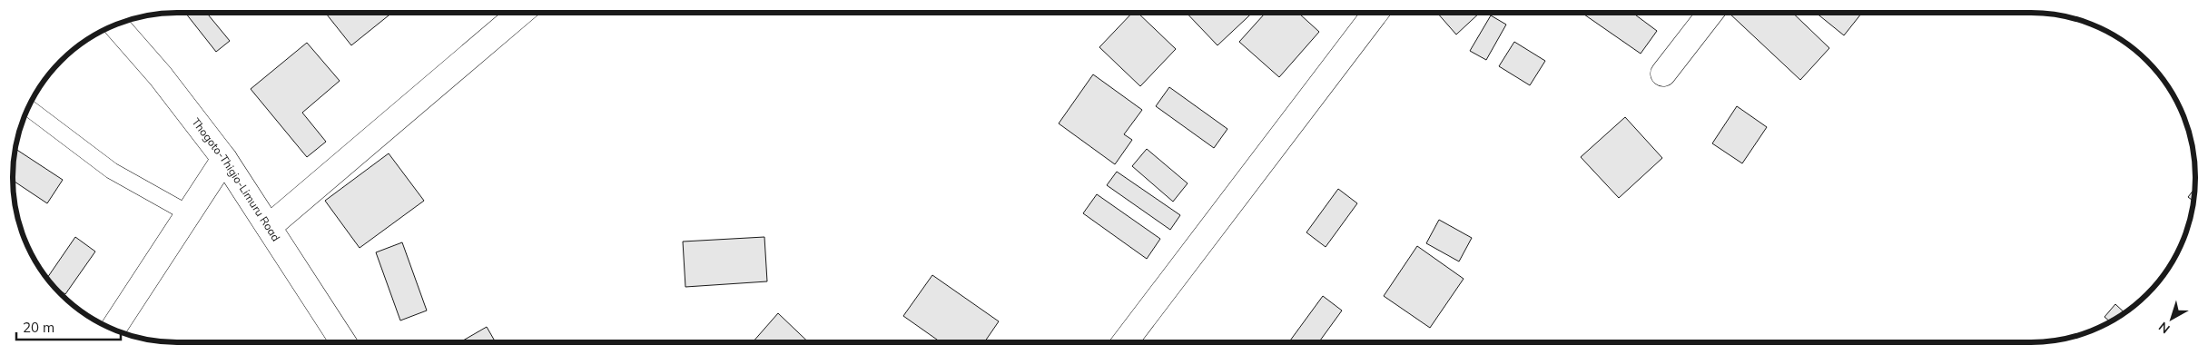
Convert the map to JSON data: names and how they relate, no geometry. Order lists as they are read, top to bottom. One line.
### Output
{"streets":{"main road":["Thogoto-Thigio-Limuru Road"]},"scale_bar":"20 m","north":"bottom left"}
